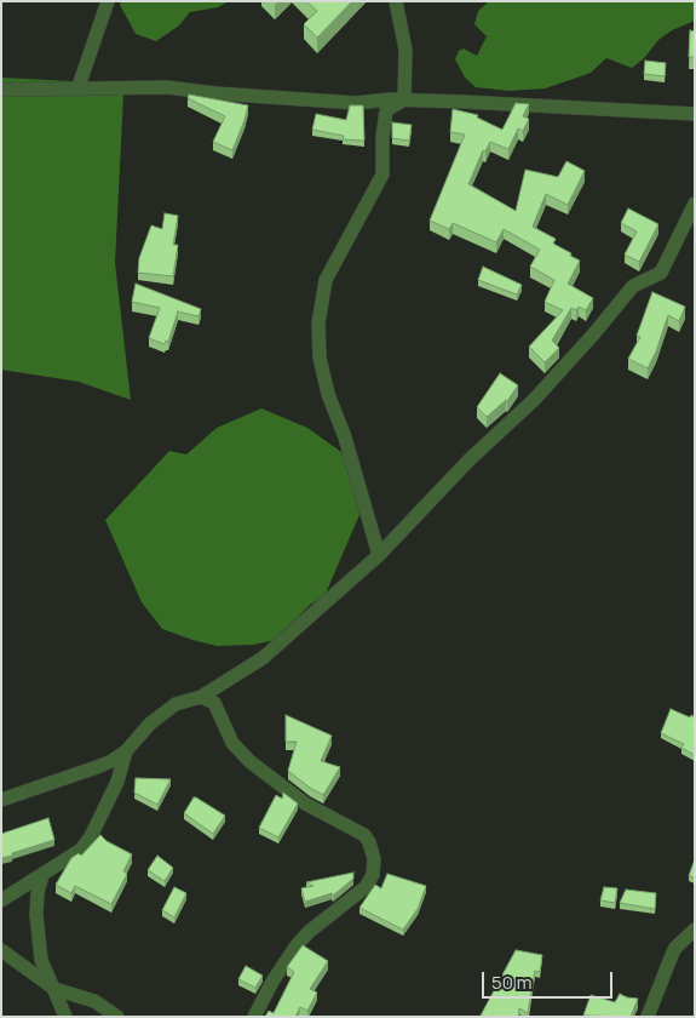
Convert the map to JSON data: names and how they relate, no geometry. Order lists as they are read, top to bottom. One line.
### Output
{"scale_bar":"50 m"}
